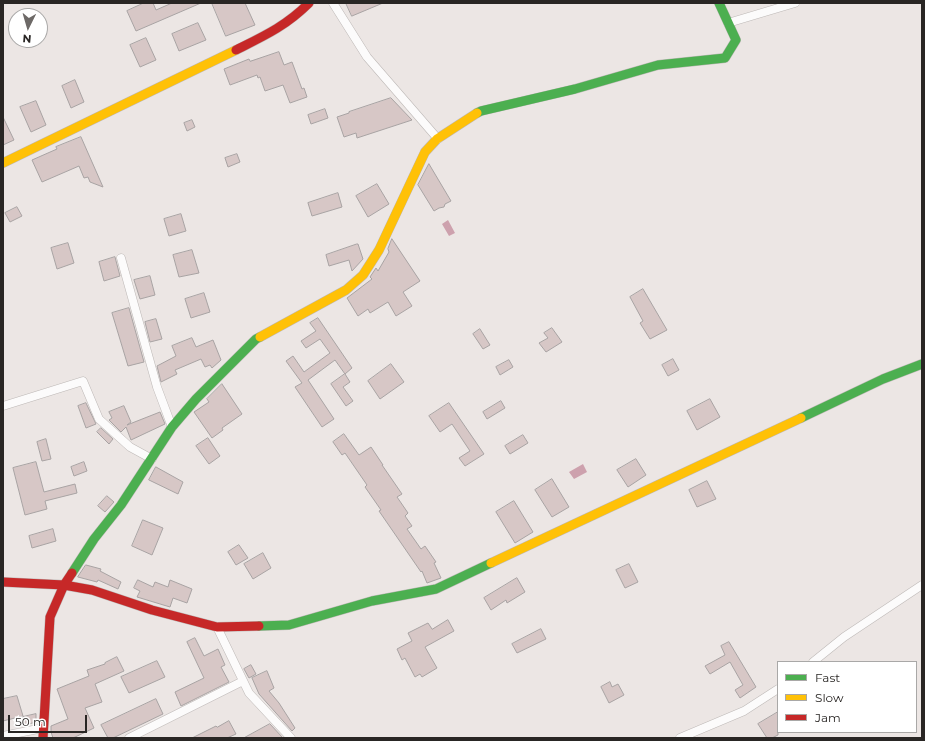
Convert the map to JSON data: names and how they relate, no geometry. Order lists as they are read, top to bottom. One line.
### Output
{"legend":["Fast","Slow","Jam"],"scale_bar":"50 m","north":"bottom"}
